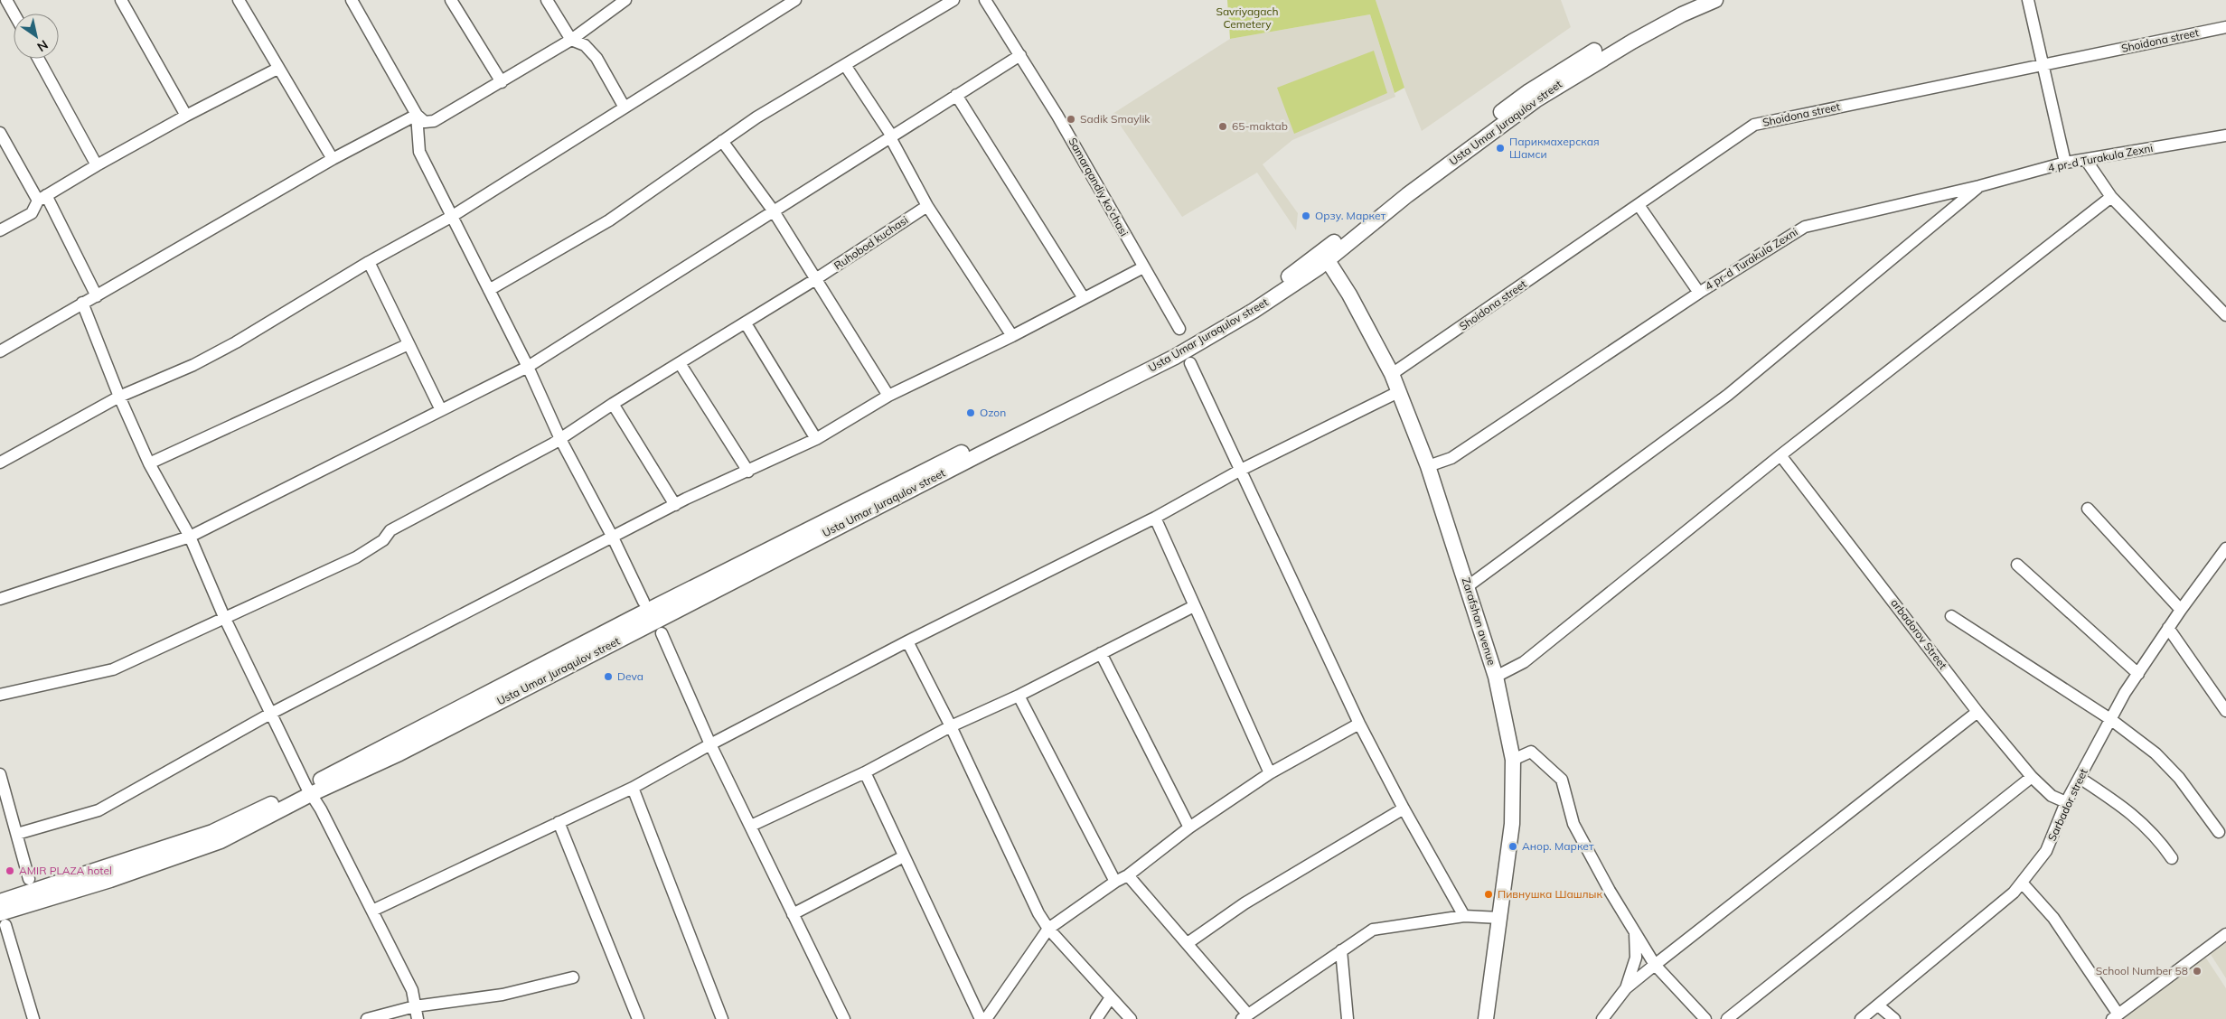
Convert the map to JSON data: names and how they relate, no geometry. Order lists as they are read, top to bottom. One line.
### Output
{"streets":{"main road":["Usta Umar Juraqulov street","Zarafshan avenue"],"street":["Shoidona street","4 pr-d Turakula Zexni","Samarqandiy ko'chasi","Ruhobod kuchasi","arbadorov Street","Sarbador street"]},"crossings":[["Shoidona street","Zarafshan avenue"],["Usta Umar Juraqulov street","Zarafshan avenue"],["4 pr-d Turakula Zexni","Zarafshan avenue"],["arbadorov Street","Sarbador street"]],"parks":["Savriyagach Cemetery"],"places":["Sadik Smaylik","65-maktab","Парикмахерская Шамси","Орзу. Маркет","Ozon","Deva","Анор. Маркет","AMIR PLAZA hotel","Пивнушка Шашлык","School Number 58"],"north":"bottom right"}
